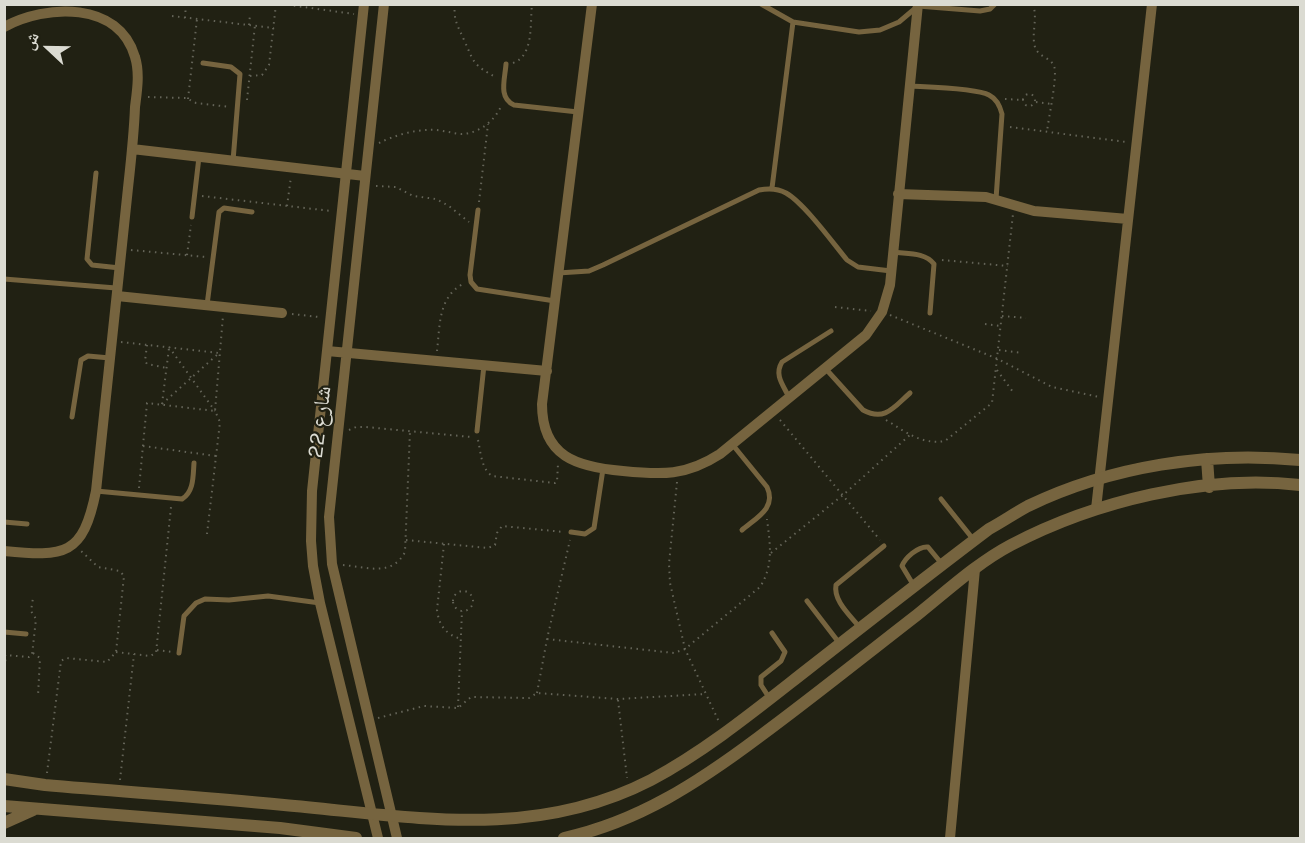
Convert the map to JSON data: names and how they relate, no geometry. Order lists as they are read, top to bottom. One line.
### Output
{"streets":{"street":["شارع 22"]},"north":"left"}
